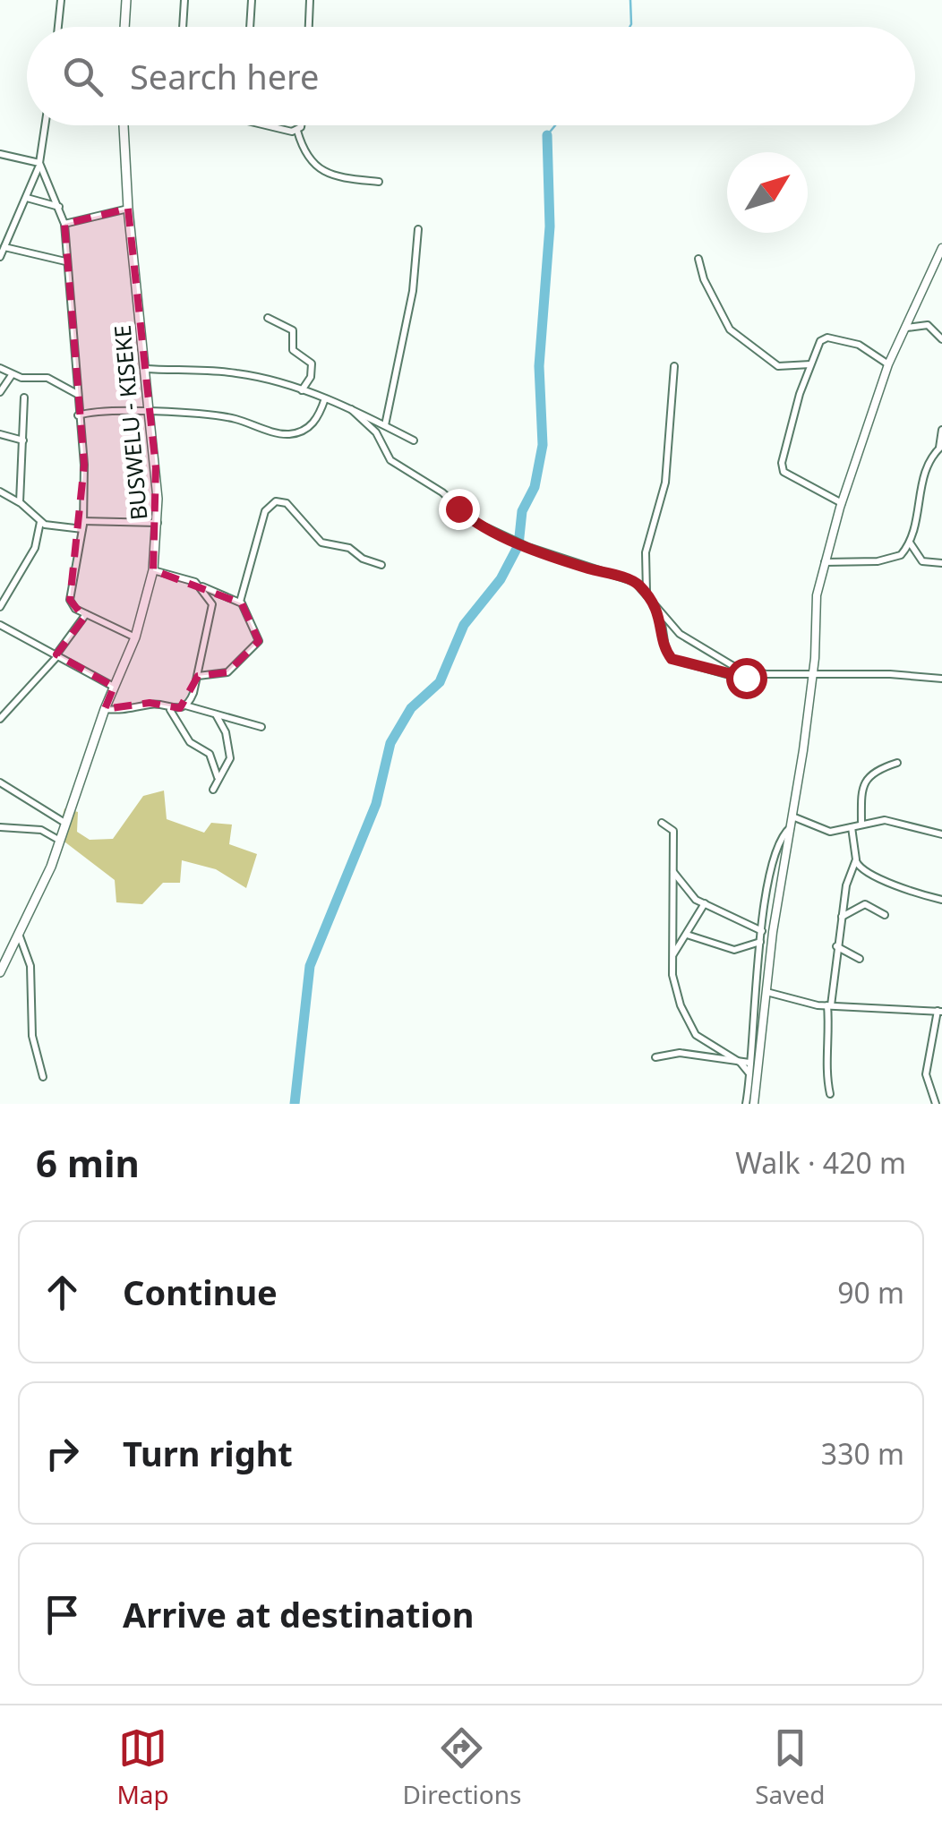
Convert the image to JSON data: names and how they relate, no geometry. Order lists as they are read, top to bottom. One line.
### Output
{"streets":{"main road":["BUSWELU - KISEKE"]},"north":"top right","page":{"search":"Search here","heading":["6 min","Walk · 420 m"],"list":[["Continue","90 m"],["Turn right","330 m"],"Arrive at destination"],"nav":["Map","Directions","Saved"]}}
